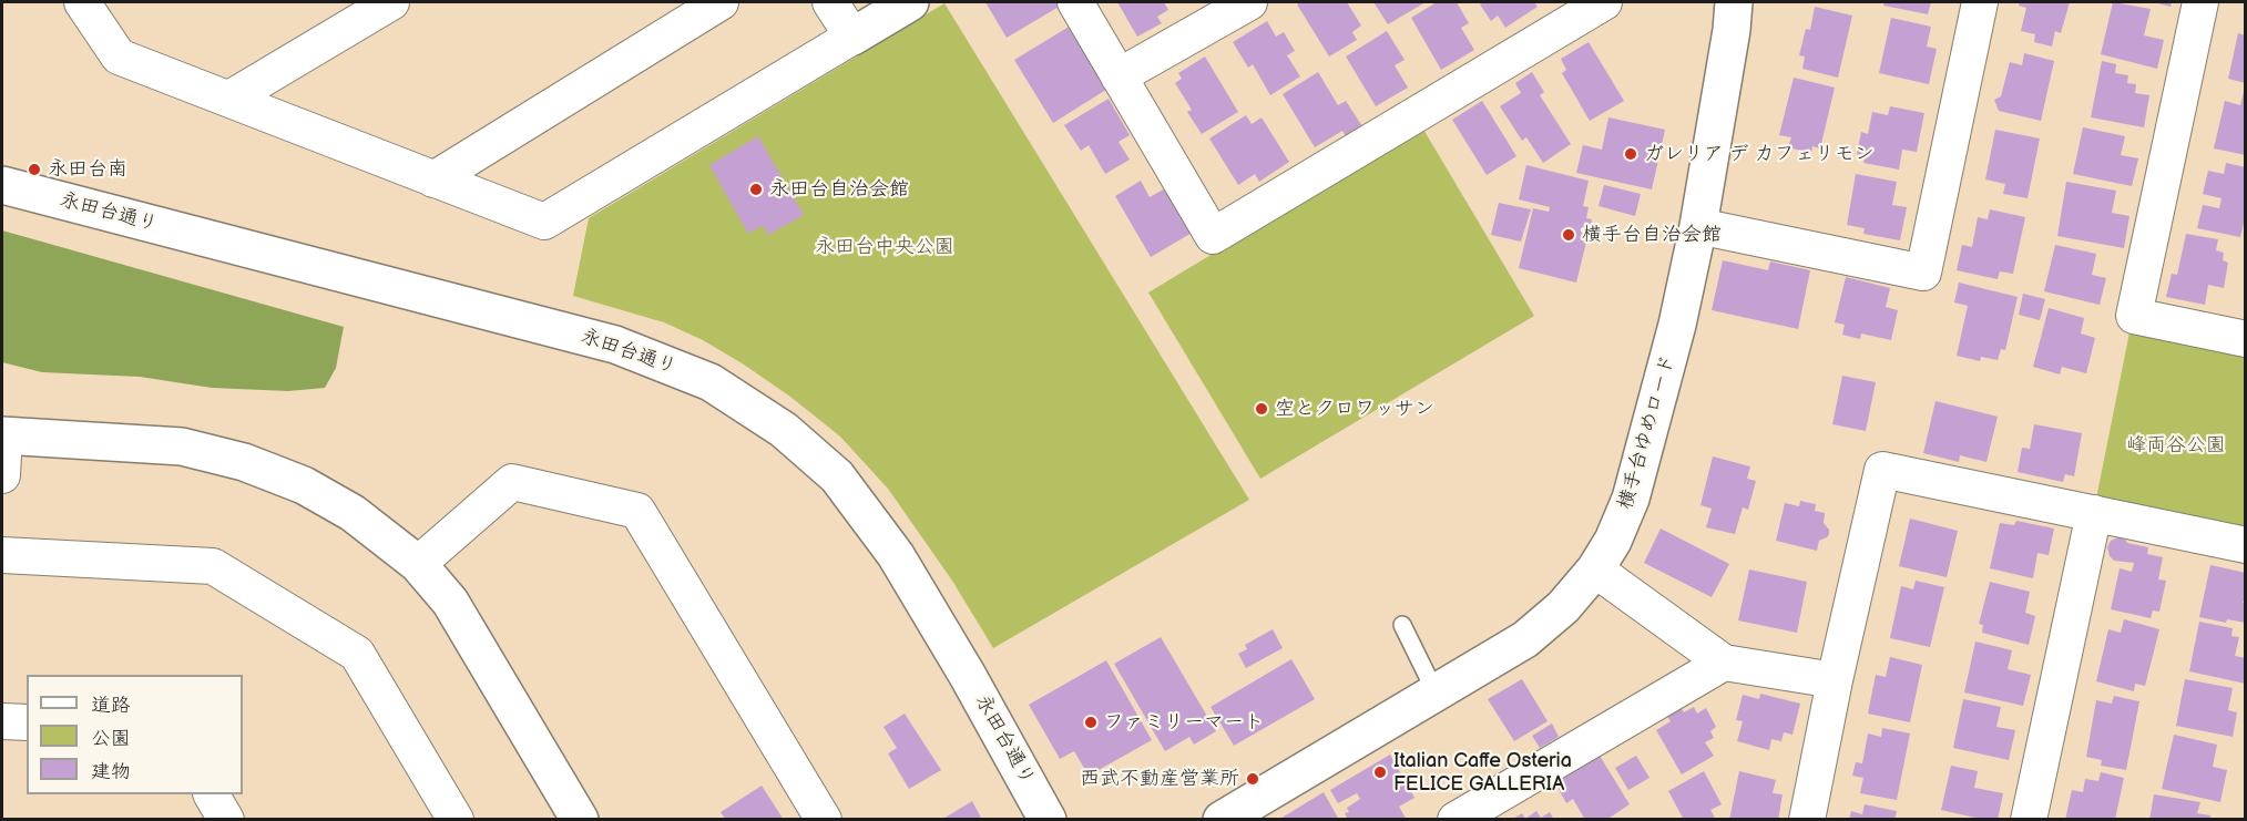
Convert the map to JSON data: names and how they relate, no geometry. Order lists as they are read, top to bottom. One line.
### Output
{"streets":{"street":["永田台通り","横手台ゆめロード"]},"parks":["永田台中央公園","峰両谷公園"],"places":["ガレリア デ カフェリモン","永田台南","永田台自治会館","横手台自治会館","空とクロワッサン","ファミリーマート","Italian Caffe Osteria FELICE GALLERIA","西武不動産営業所"],"legend":["道路","公園","建物"]}
